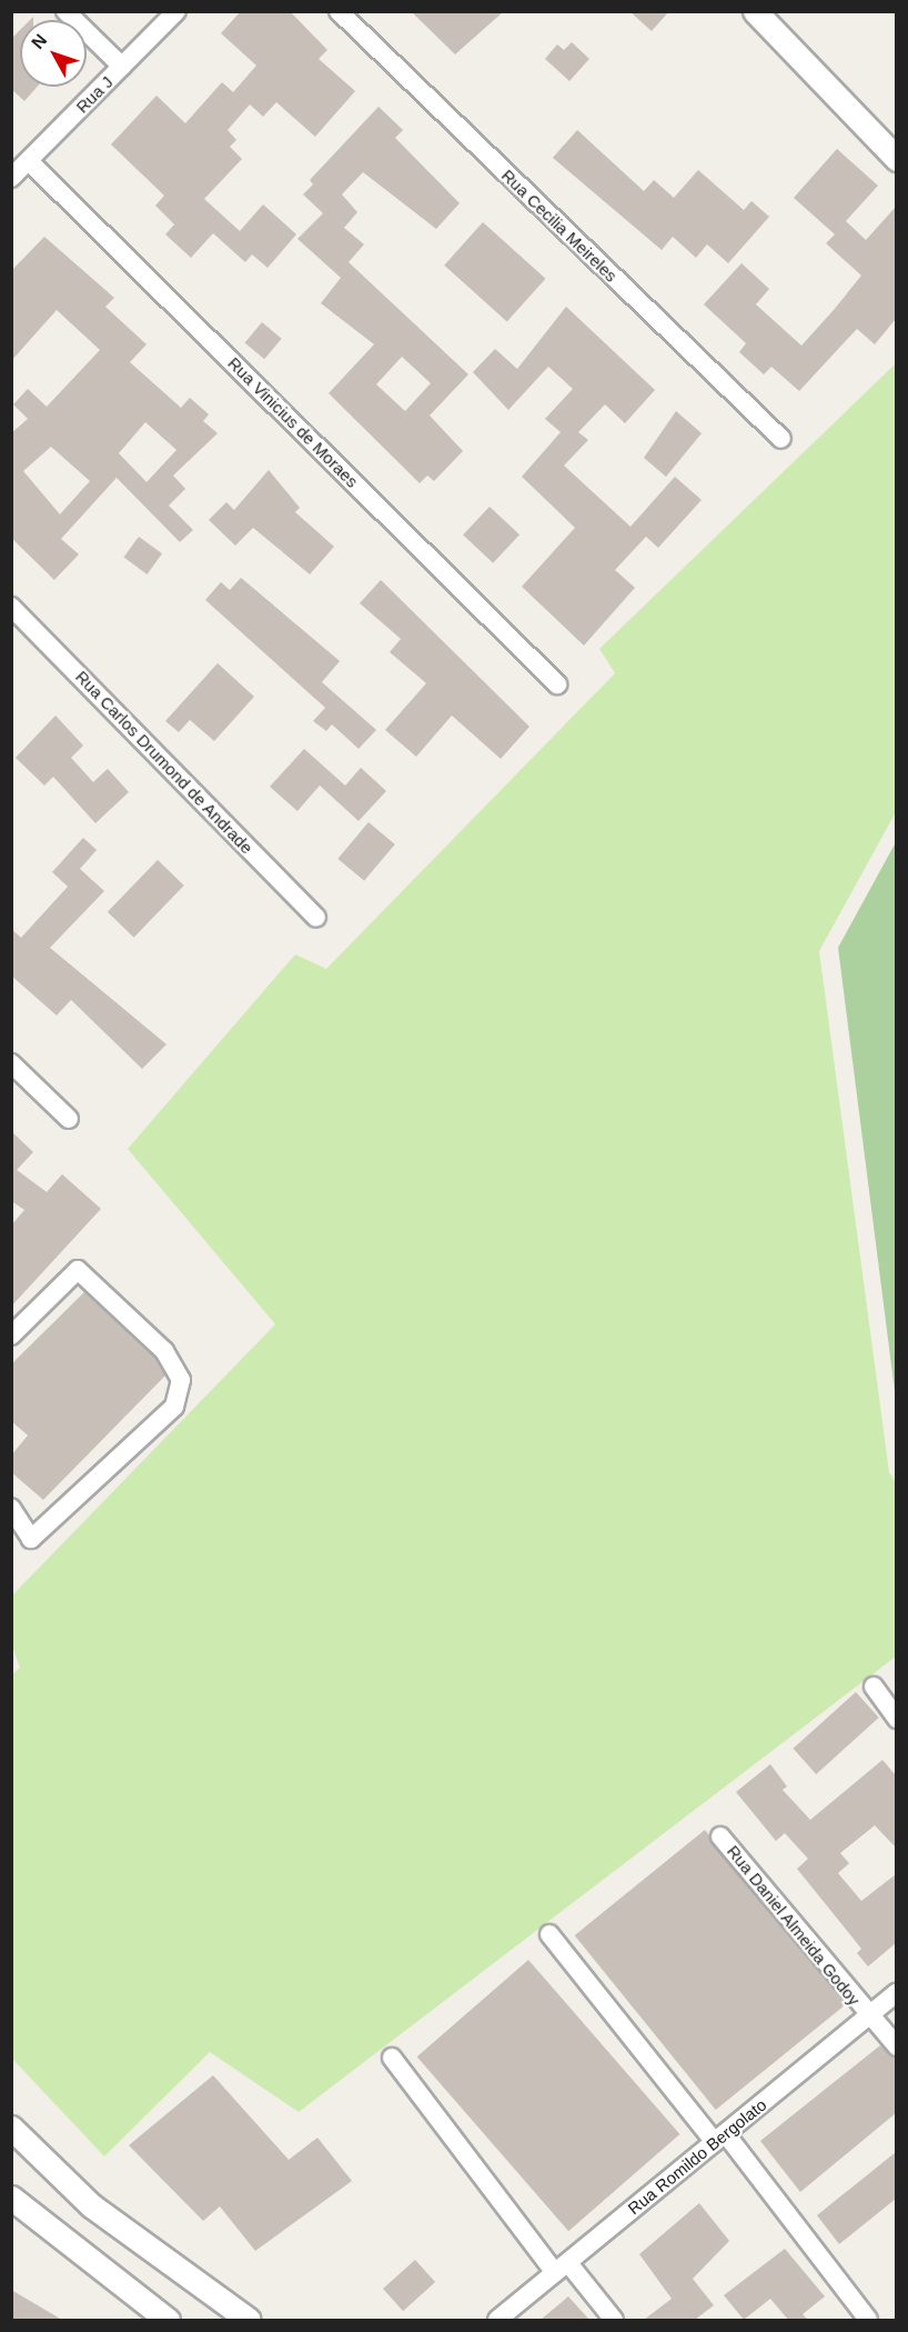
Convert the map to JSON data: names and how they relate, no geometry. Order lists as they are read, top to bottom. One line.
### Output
{"streets":{"street":["Rua J","Rua Cecilia Meireles","Rua Vinicius de Moraes","Rua Carlos Drumond de Andrade","Rua Daniel Almeida Godoy","Rua Romildo Bergolato"]},"crossings":[["Rua J","Rua Vinicius de Moraes"],["Rua Daniel Almeida Godoy","Rua Romildo Bergolato"]],"north":"top left"}
